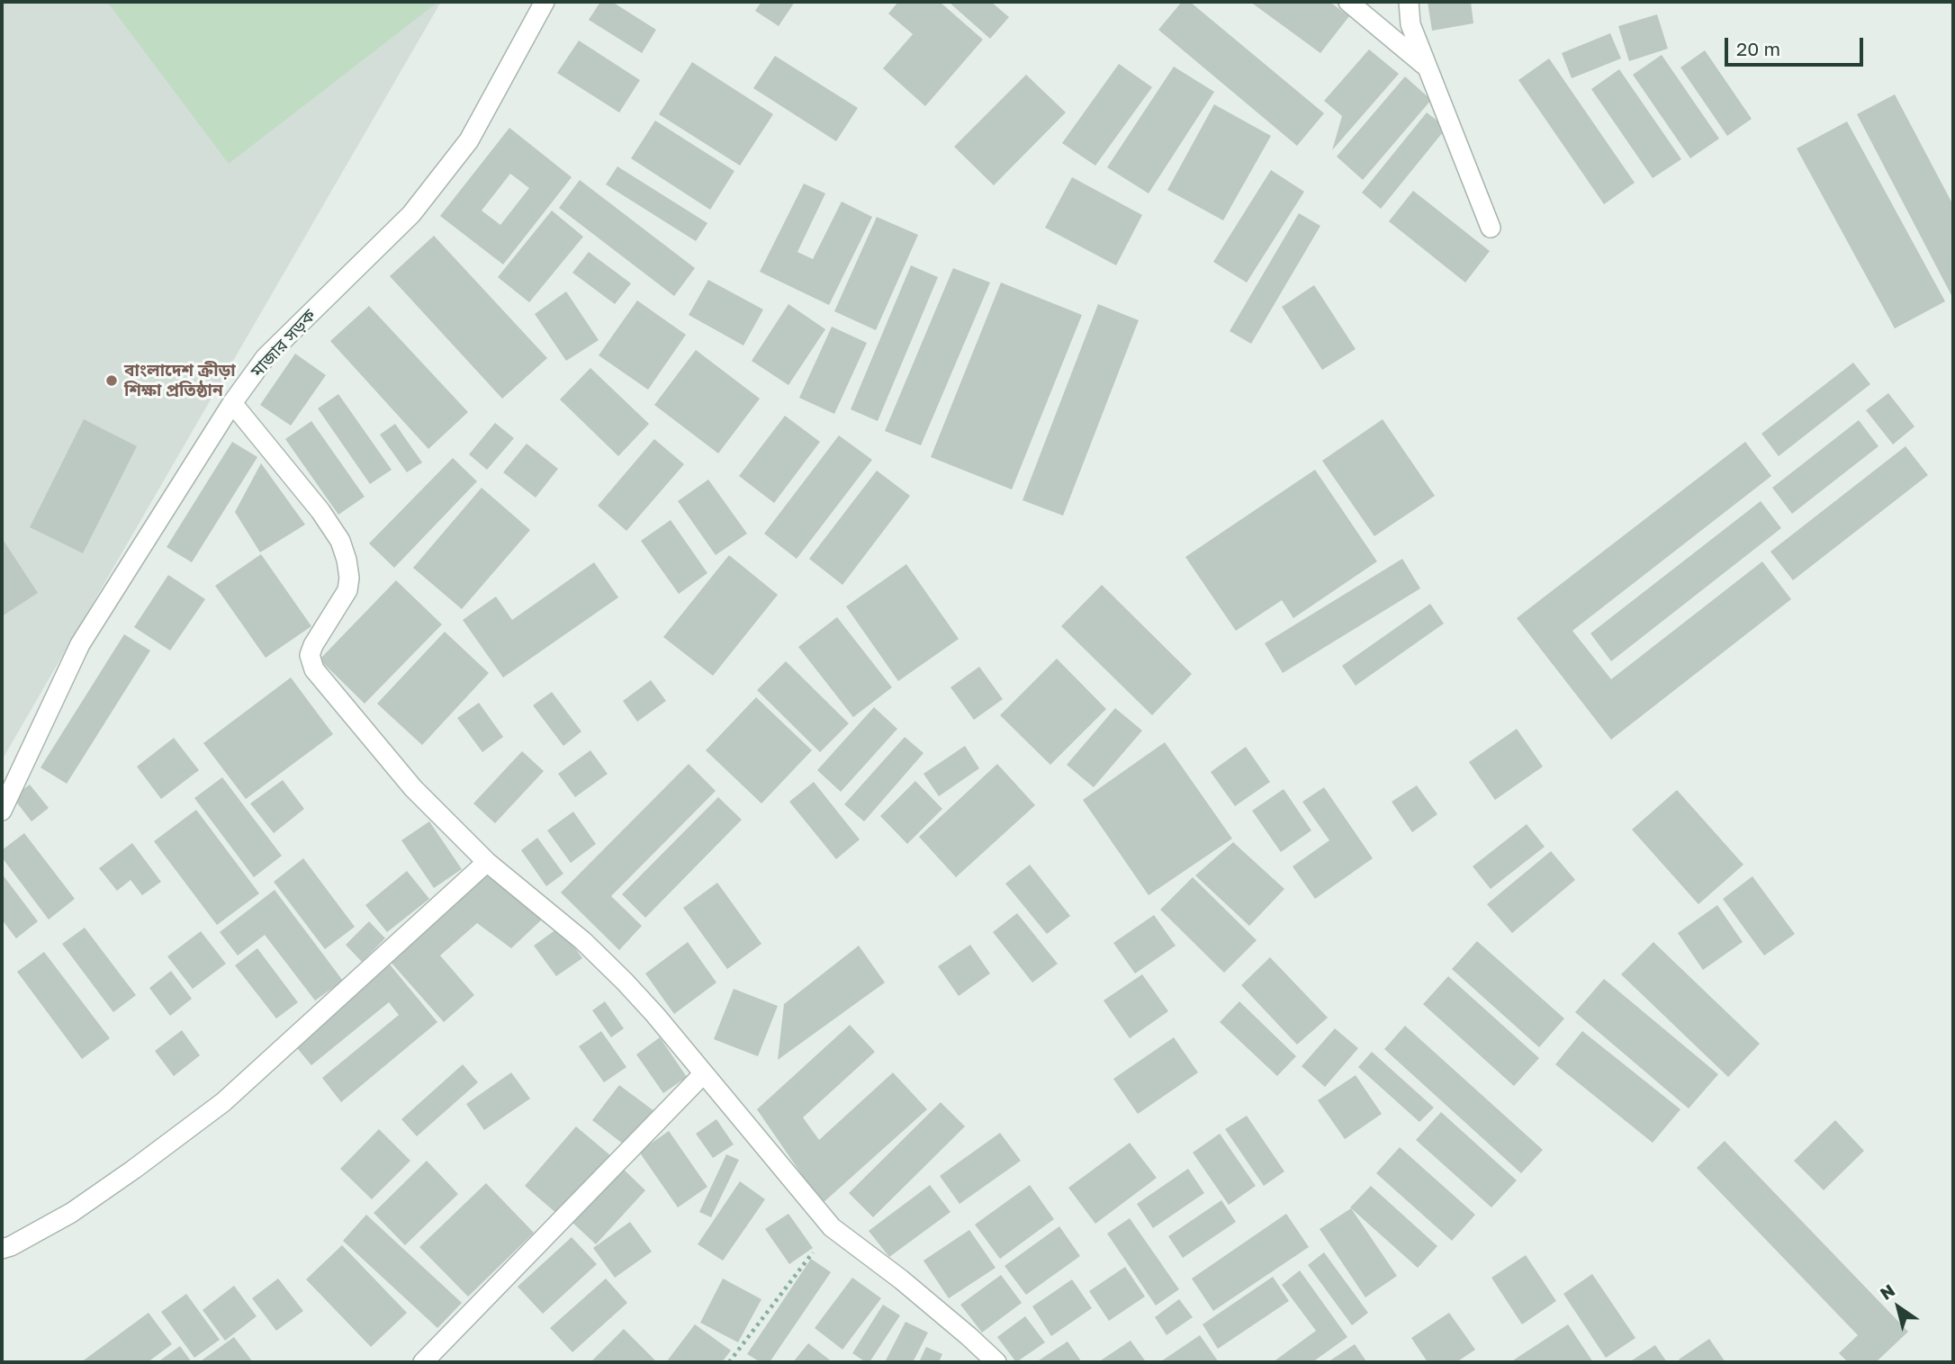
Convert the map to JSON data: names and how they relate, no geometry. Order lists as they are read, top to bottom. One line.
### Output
{"streets":{"street":["মাজার সড়ক"]},"places":["বাংলাদেশ ক্রীড়া শিক্ষা প্রতিষ্ঠান"],"scale_bar":"20 m","north":"top left"}
